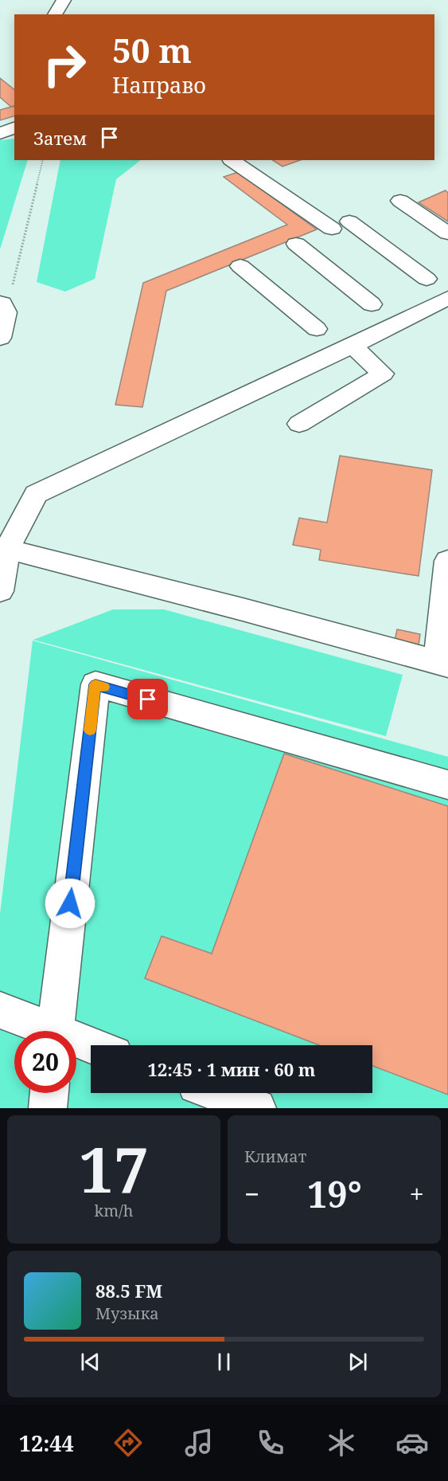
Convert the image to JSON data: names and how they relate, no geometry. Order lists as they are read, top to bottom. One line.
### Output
{"page":{"turn":["50 m","Направо"],"then":"Затем","limit":"20","trip":"12:45 · 1 мин · 60 m","tile":[["17","km/h"],"Климат"],"heat":["−","19°","+"],"song":["88.5 FM","Музыка"],"tabs":"12:44"}}
